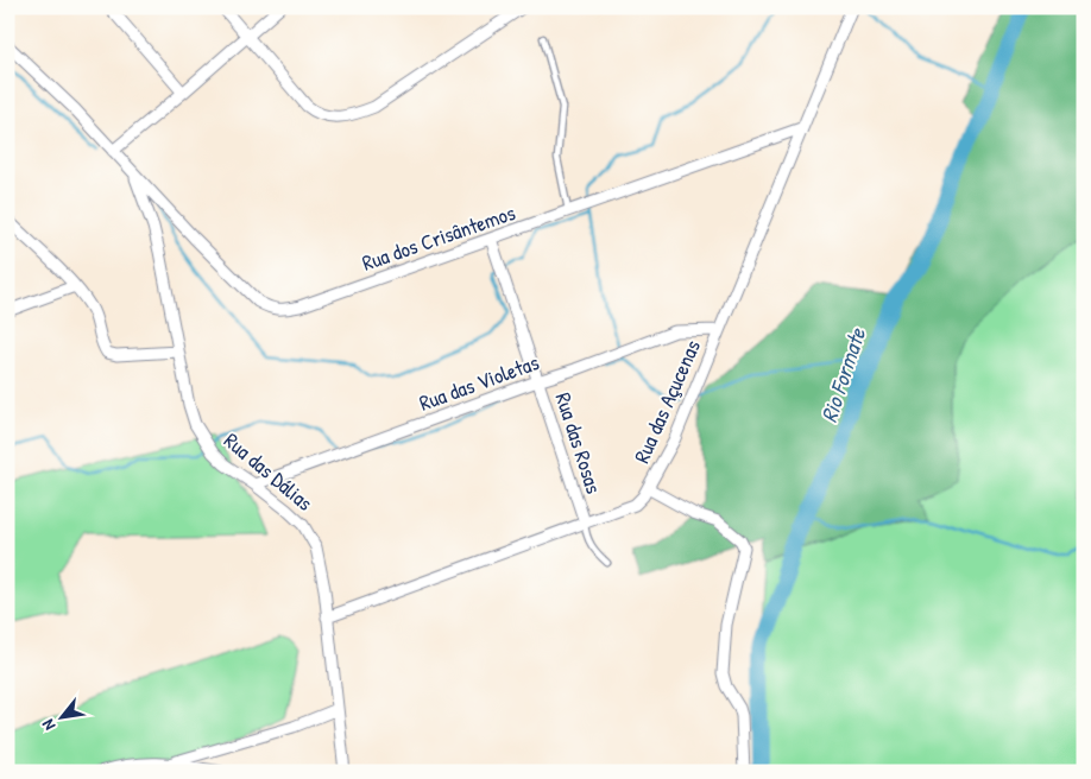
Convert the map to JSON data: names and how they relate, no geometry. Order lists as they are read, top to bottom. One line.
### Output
{"streets":{"street":["Rua dos Crisântemos","Rua das Violetas","Rua das Açucenas","Rua das Rosas","Rua das Dálias"]},"crossings":[["Rua dos Crisântemos","Rua das Açucenas"],["Rua dos Crisântemos","Rua das Rosas"],["Rua dos Crisântemos","Rua das Dálias"],["Rua das Violetas","Rua das Açucenas"],["Rua das Violetas","Rua das Rosas"],["Rua das Violetas","Rua das Dálias"],["Rua das Açucenas","Rua das Rosas"],["Rua das Açucenas","Rua das Dálias"]],"water":["Rio Formate"],"north":"bottom left"}
